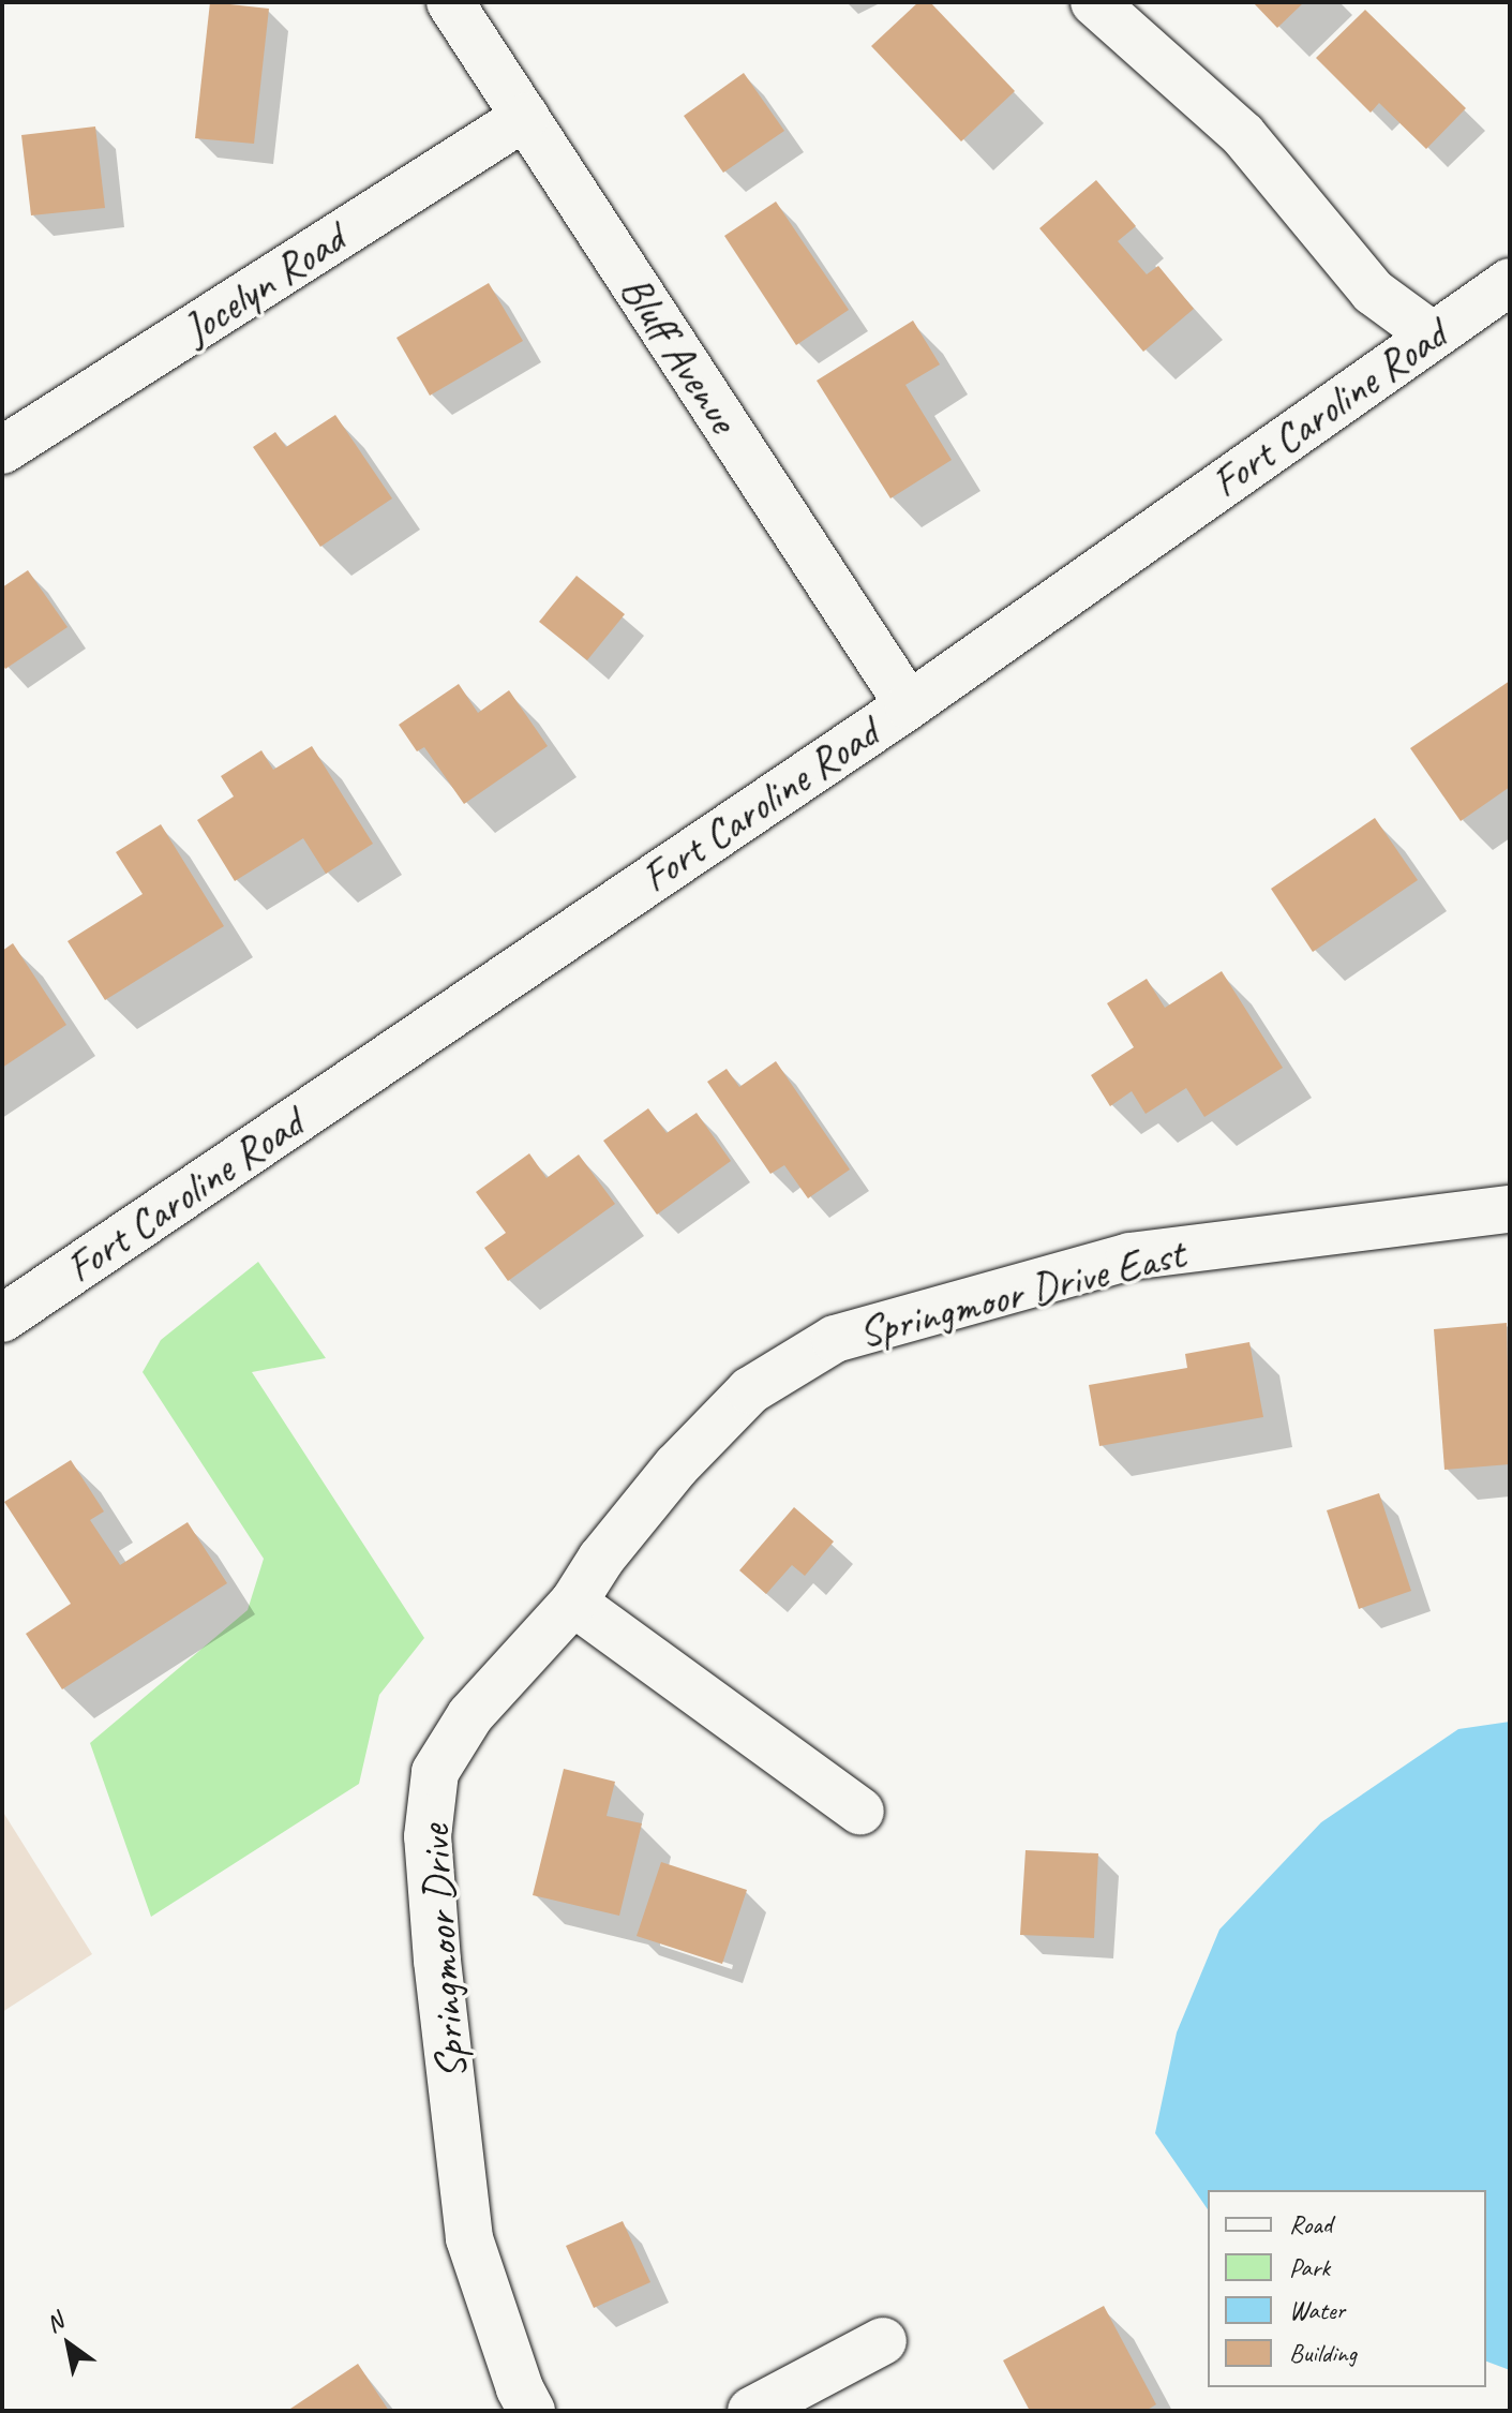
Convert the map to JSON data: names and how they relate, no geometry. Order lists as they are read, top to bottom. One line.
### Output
{"streets":{"street":["Jocelyn Road","Bluff Avenue","Fort Caroline Road","Springmoor Drive East","Springmoor Drive"]},"crossings":[["Jocelyn Road","Bluff Avenue"],["Bluff Avenue","Fort Caroline Road"],["Springmoor Drive East","Springmoor Drive"]],"legend":["Road","Park","Water","Building"],"north":"top left"}
